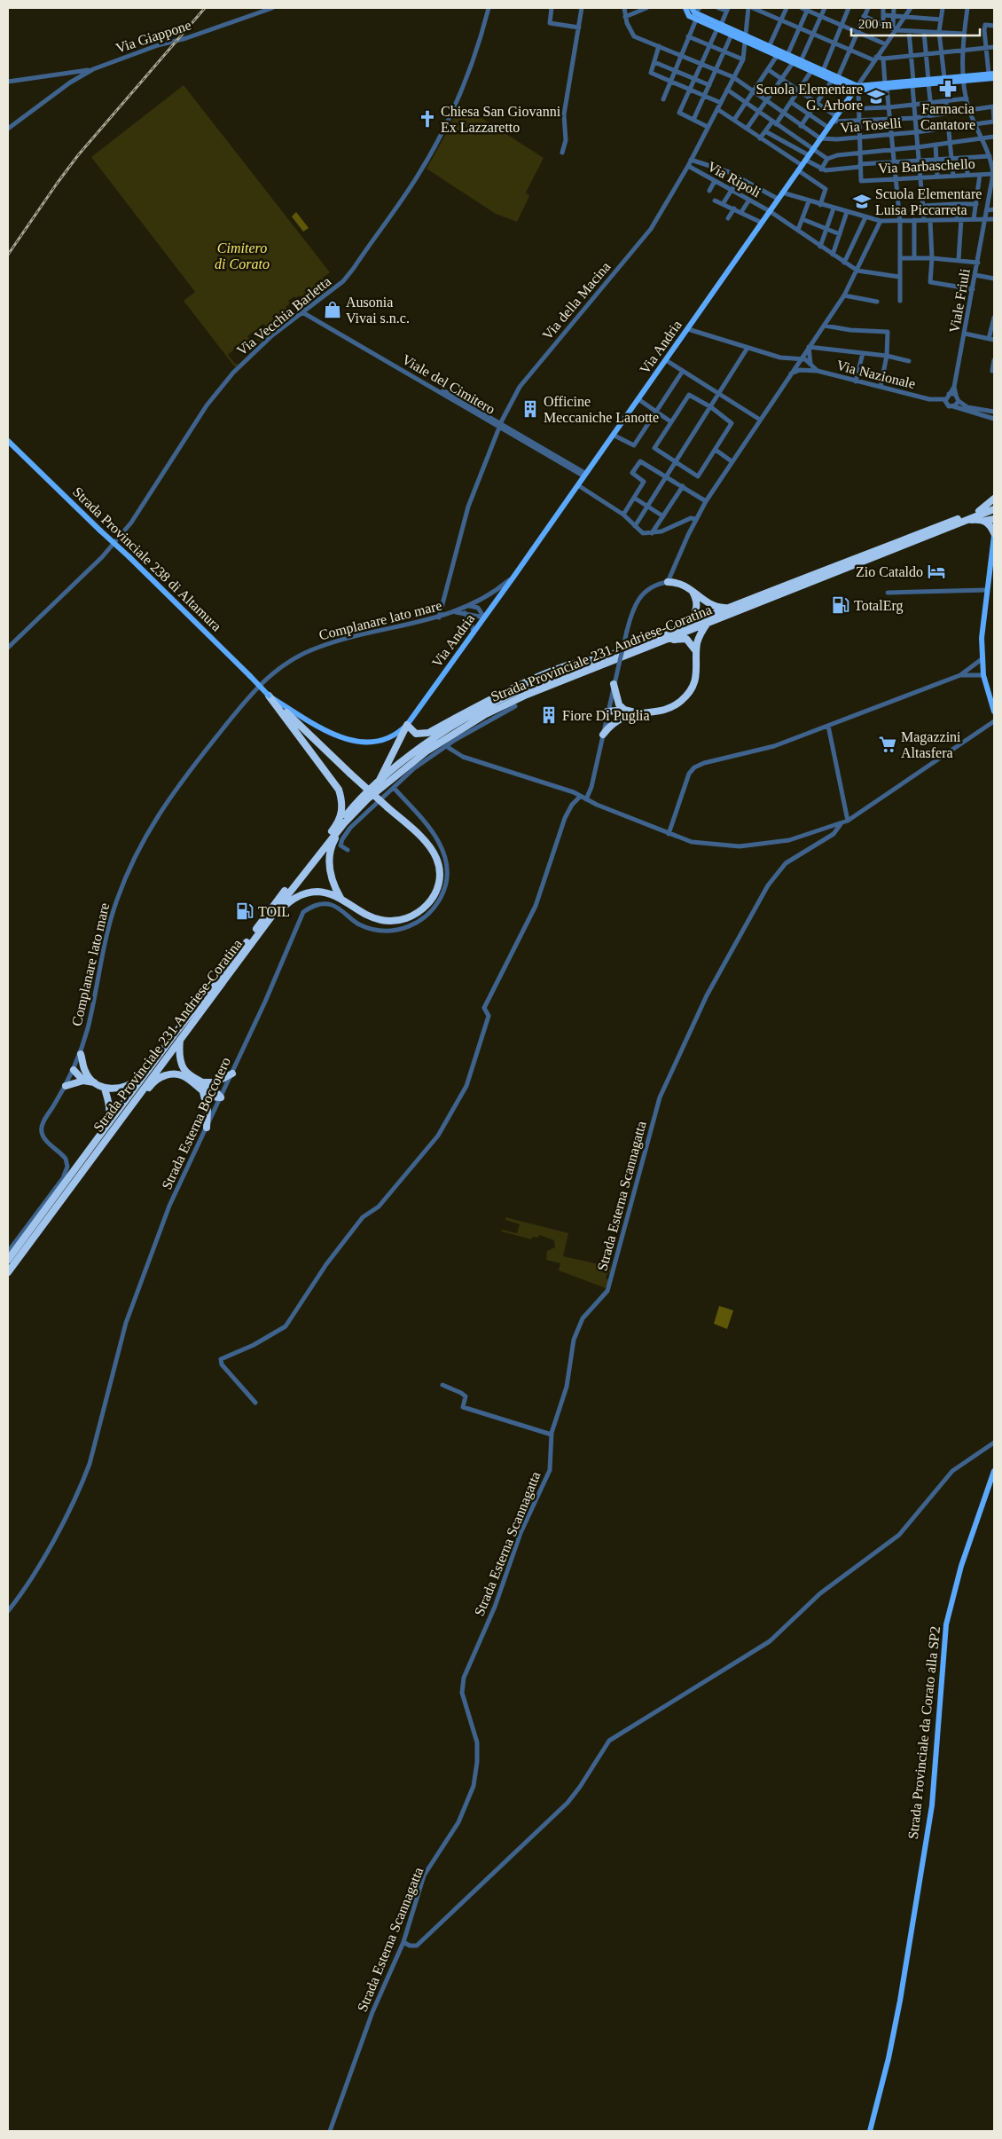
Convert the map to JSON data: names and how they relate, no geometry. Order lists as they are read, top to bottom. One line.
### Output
{"streets":{"highway":["Strada Provinciale 231 Andriese-Coratina"],"main road":["Via Andria","Strada Provinciale 238 di Altamura","Strada Provinciale da Corato alla SP2"],"street":["Via Giappone","Via Toselli","Via Barbaschello","Via Ripoli","Via della Macina","Viale Friuli","Via Vecchia Barletta","Via Nazionale","Viale del Cimitero","Complanare lato mare","Strada Esterna Boccotero","Strada Esterna Scannagatta"]},"crossings":[["Via Toselli","Via Andria"],["Via Barbaschello","Viale Friuli"],["Via Ripoli","Via della Macina"],["Via Ripoli","Via Andria"],["Via della Macina","Viale del Cimitero"],["Via della Macina","Complanare lato mare"],["Viale Friuli","Via Nazionale"],["Via Vecchia Barletta","Viale del Cimitero"],["Via Andria","Via Nazionale"],["Via Andria","Viale del Cimitero"],["Via Andria","Strada Provinciale 238 di Altamura"],["Via Andria","Complanare lato mare"]],"parks":["Cimitero di Corato"],"places":{"pharmacy":["Farmacia Cantatore"],"school or university":["Scuola Elementare G. Arbore","Scuola Elementare Luisa Piccarreta"],"church":["Chiesa San Giovanni Ex Lazzaretto"],"shop":["Ausonia Vivai s.n.c."],"building":["Officine Meccaniche Lanotte","Fiore Di Puglia"],"hotel":["Zio Cataldo"],"fuel station":["TotalErg","TOIL"],"supermarket":["Magazzini Altasfera"]},"scale_bar":"200 m"}
